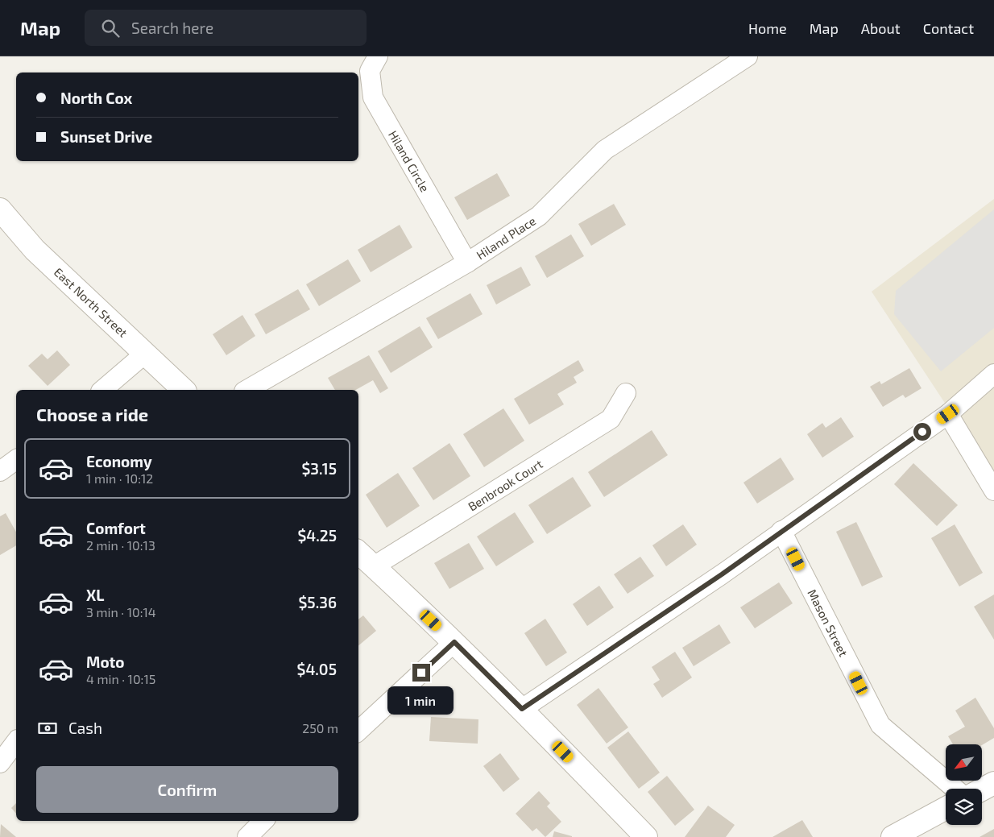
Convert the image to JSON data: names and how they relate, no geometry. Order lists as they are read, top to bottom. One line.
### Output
{"streets":{"street":["Hiland Circle","Hiland Place","East North Street","Benbrook Court","Mason Street"]},"crossings":[["Hiland Circle","Hiland Place"]],"north":"bottom left","page":{"header":"Map","search":"Search here","nav":["Home","Map","About","Contact"],"banner":["North Cox","Sunset Drive"],"heading":"Choose a ride","list":[{"name":"Economy","note":"1 min · 10:12","value":"$3.15"},{"name":"Comfort","note":"2 min · 10:13","value":"$4.25"},{"name":"XL","note":"3 min · 10:14","value":"$5.36"},{"name":"Moto","note":"4 min · 10:15","value":"$4.05"}],"bubble":"1 min","pay":["Cash","250 m"],"buttons":"Confirm"}}
